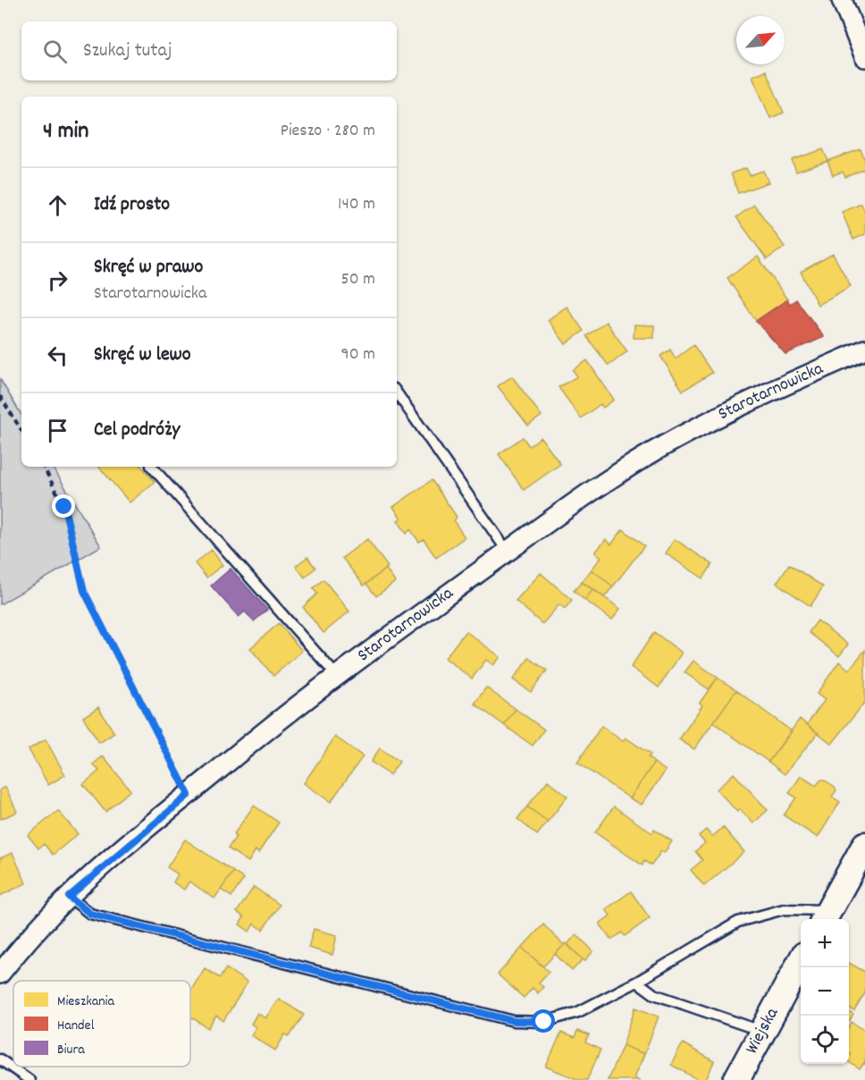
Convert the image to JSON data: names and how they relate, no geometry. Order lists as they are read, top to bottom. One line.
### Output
{"streets":{"street":["Starotarnowicka","Wiejska"]},"legend":["Mieszkania","Handel","Biura"],"north":"top right","page":{"search":"Szukaj tutaj","heading":["4 min","Pieszo · 280 m"],"list":[["Idź prosto","140 m"],["Skręć w prawo","Starotarnowicka","50 m"],["Skręć w lewo","90 m"],"Cel podróży"],"map_buttons":["+","−"]}}
